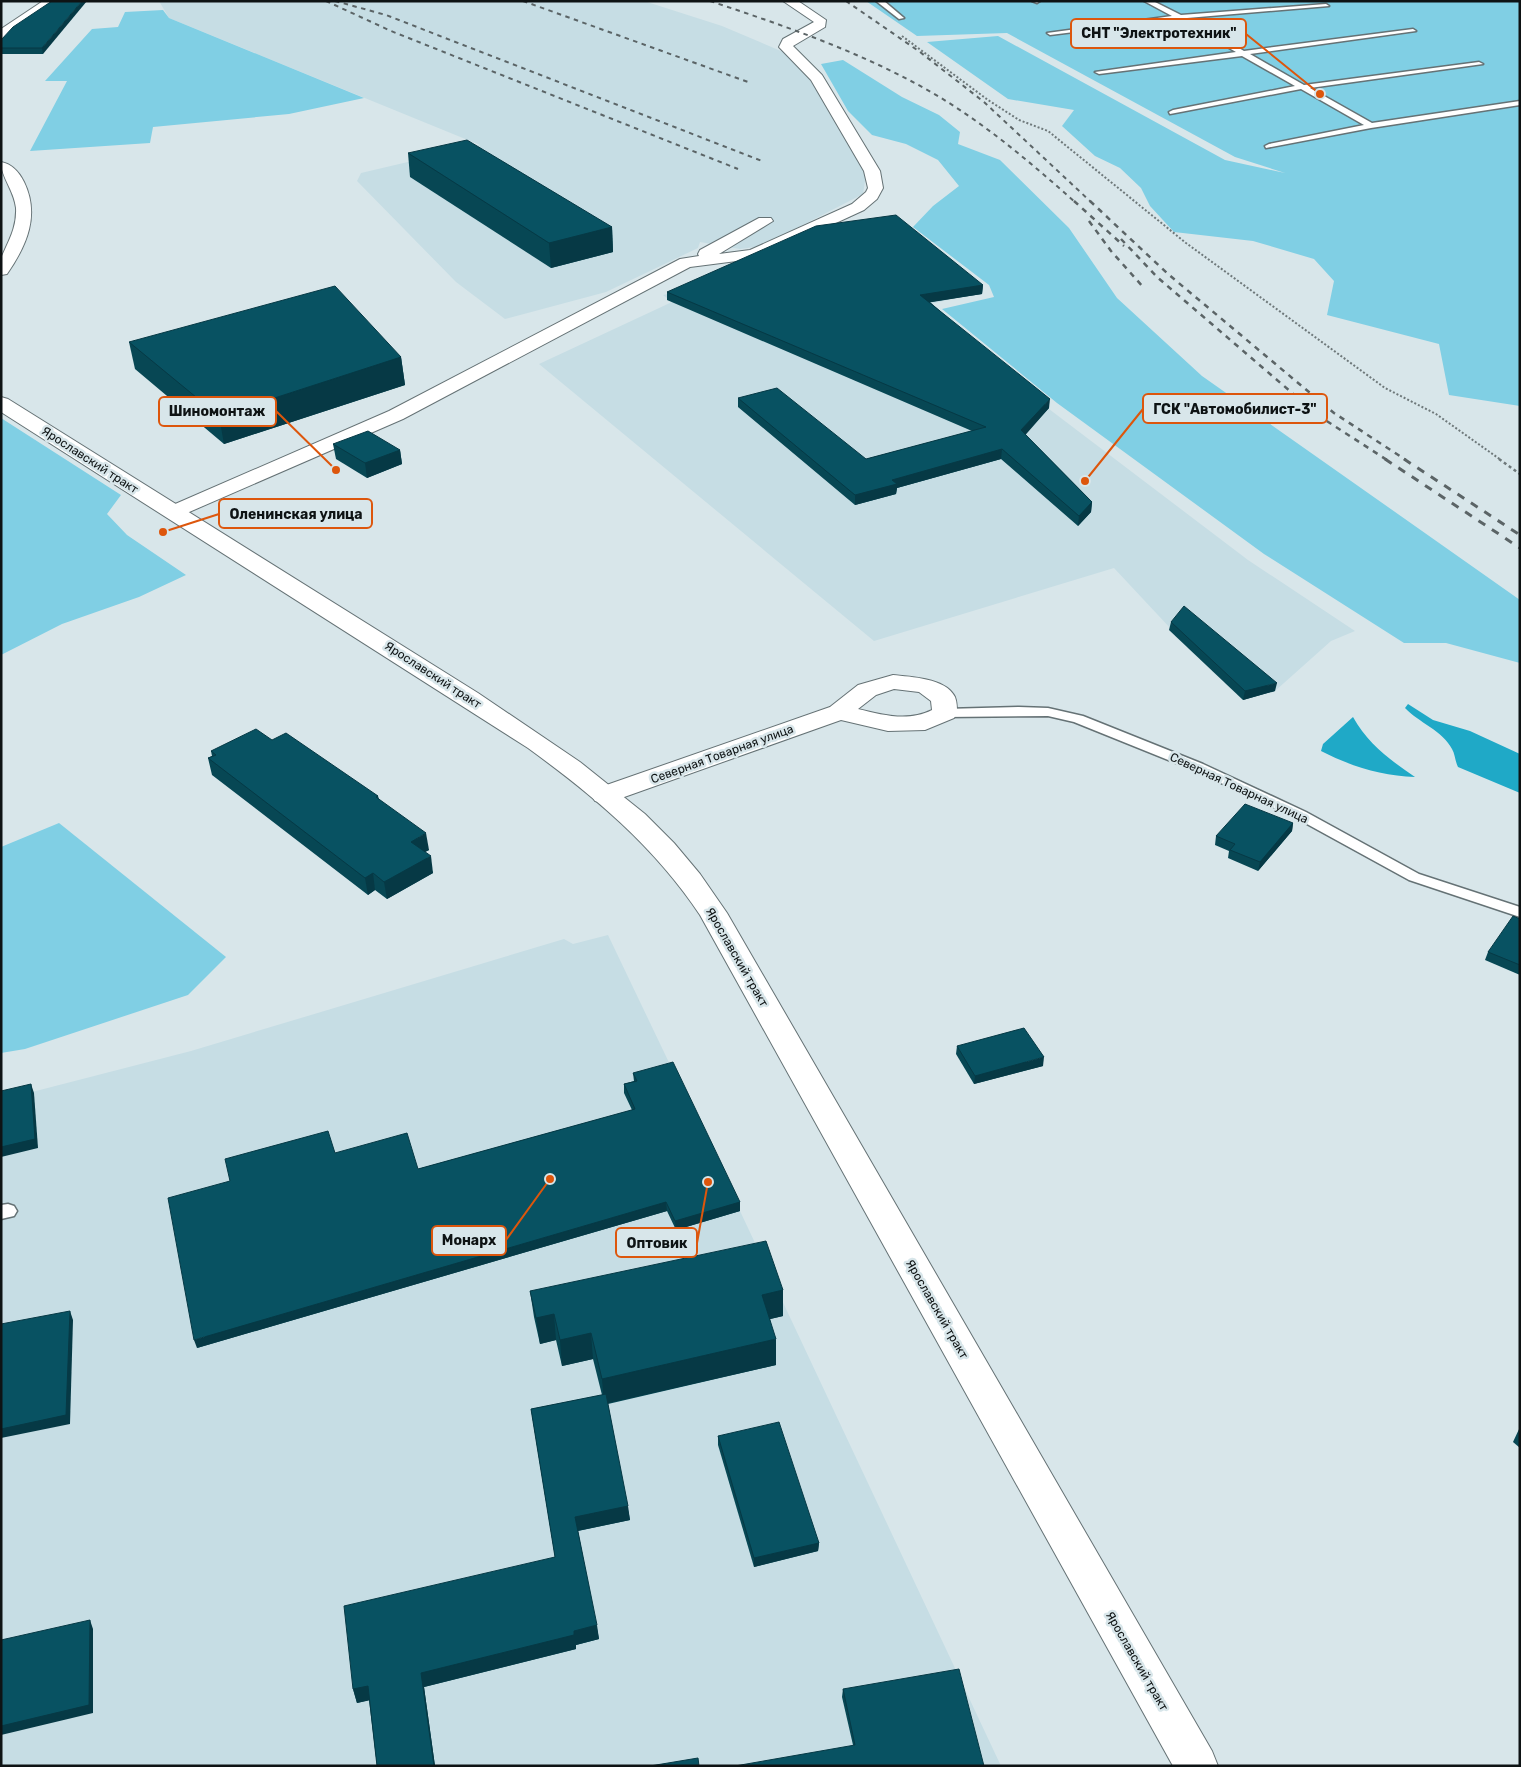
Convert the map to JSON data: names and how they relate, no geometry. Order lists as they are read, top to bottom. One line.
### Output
{"streets":{"street":["Ярославский тракт","Северная Товарная улица"]},"crossings":[["Ярославский тракт","Северная Товарная улица"]],"places":["СНТ \"Электротехник\"","Шиномонтаж","ГСК \"Автомобилист-3\"","Оленинская улица","Монарх","Оптовик"]}
